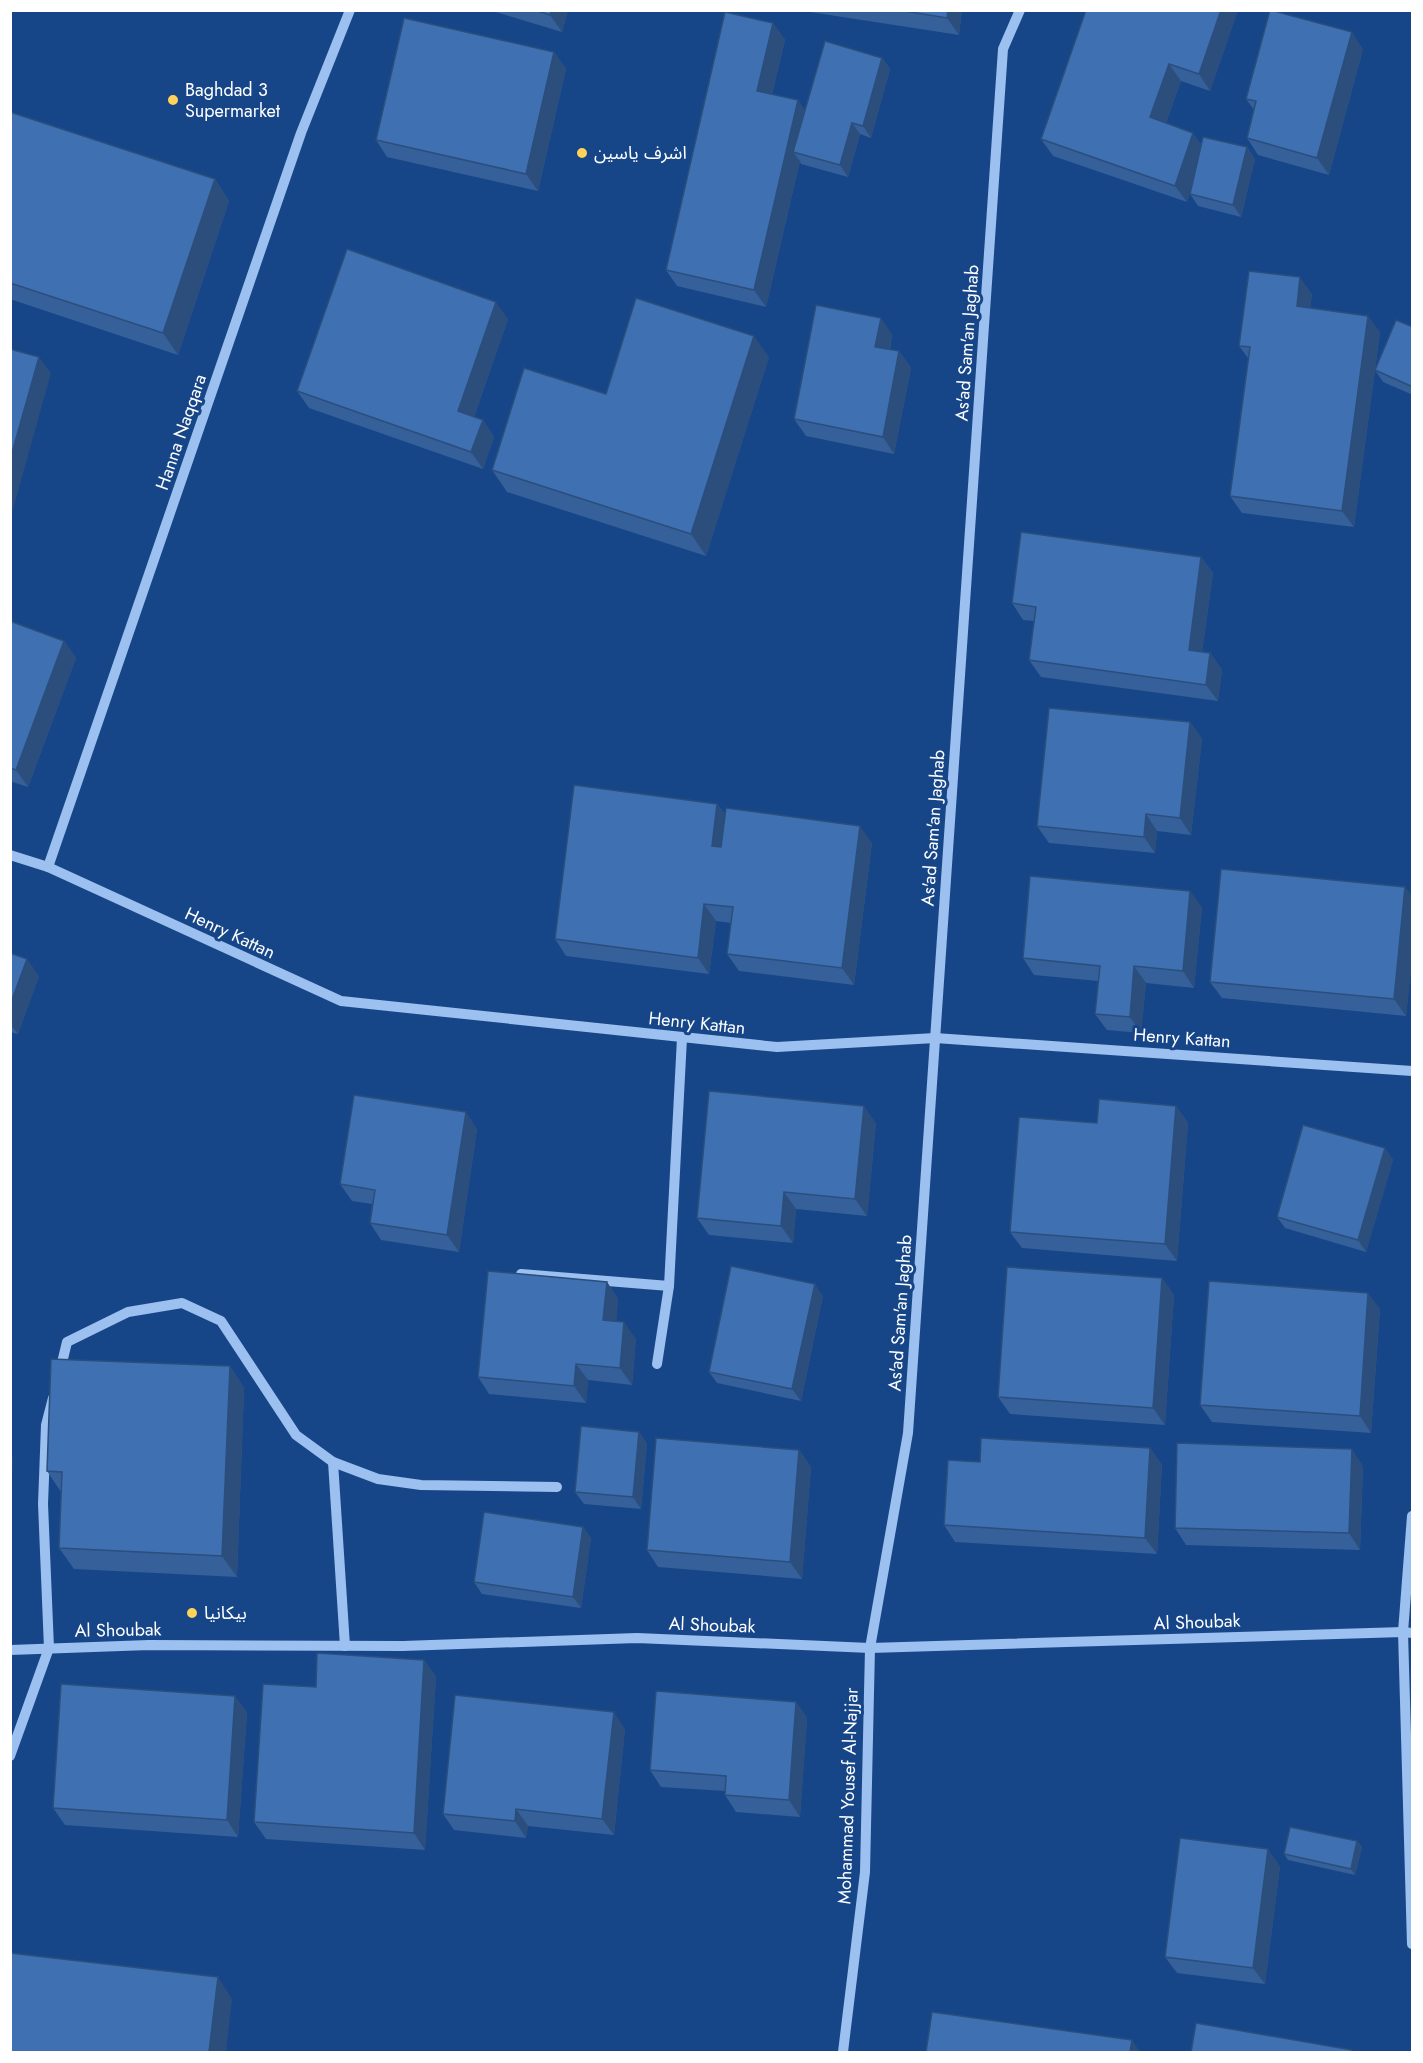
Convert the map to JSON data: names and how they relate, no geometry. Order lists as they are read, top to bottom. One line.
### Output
{"streets":{"street":["As'ad Sam'an Jaghab","Hanna Naqqara","Henry Kattan","Al Shoubak","Mohammad Yousef Al-Najjar"]},"crossings":[["As'ad Sam'an Jaghab","Henry Kattan"],["As'ad Sam'an Jaghab","Al Shoubak"],["As'ad Sam'an Jaghab","Mohammad Yousef Al-Najjar"],["Hanna Naqqara","Henry Kattan"],["Al Shoubak","Mohammad Yousef Al-Najjar"]],"places":["Baghdad 3 Supermarket","اشرف ياسين","بيكانيا"]}
